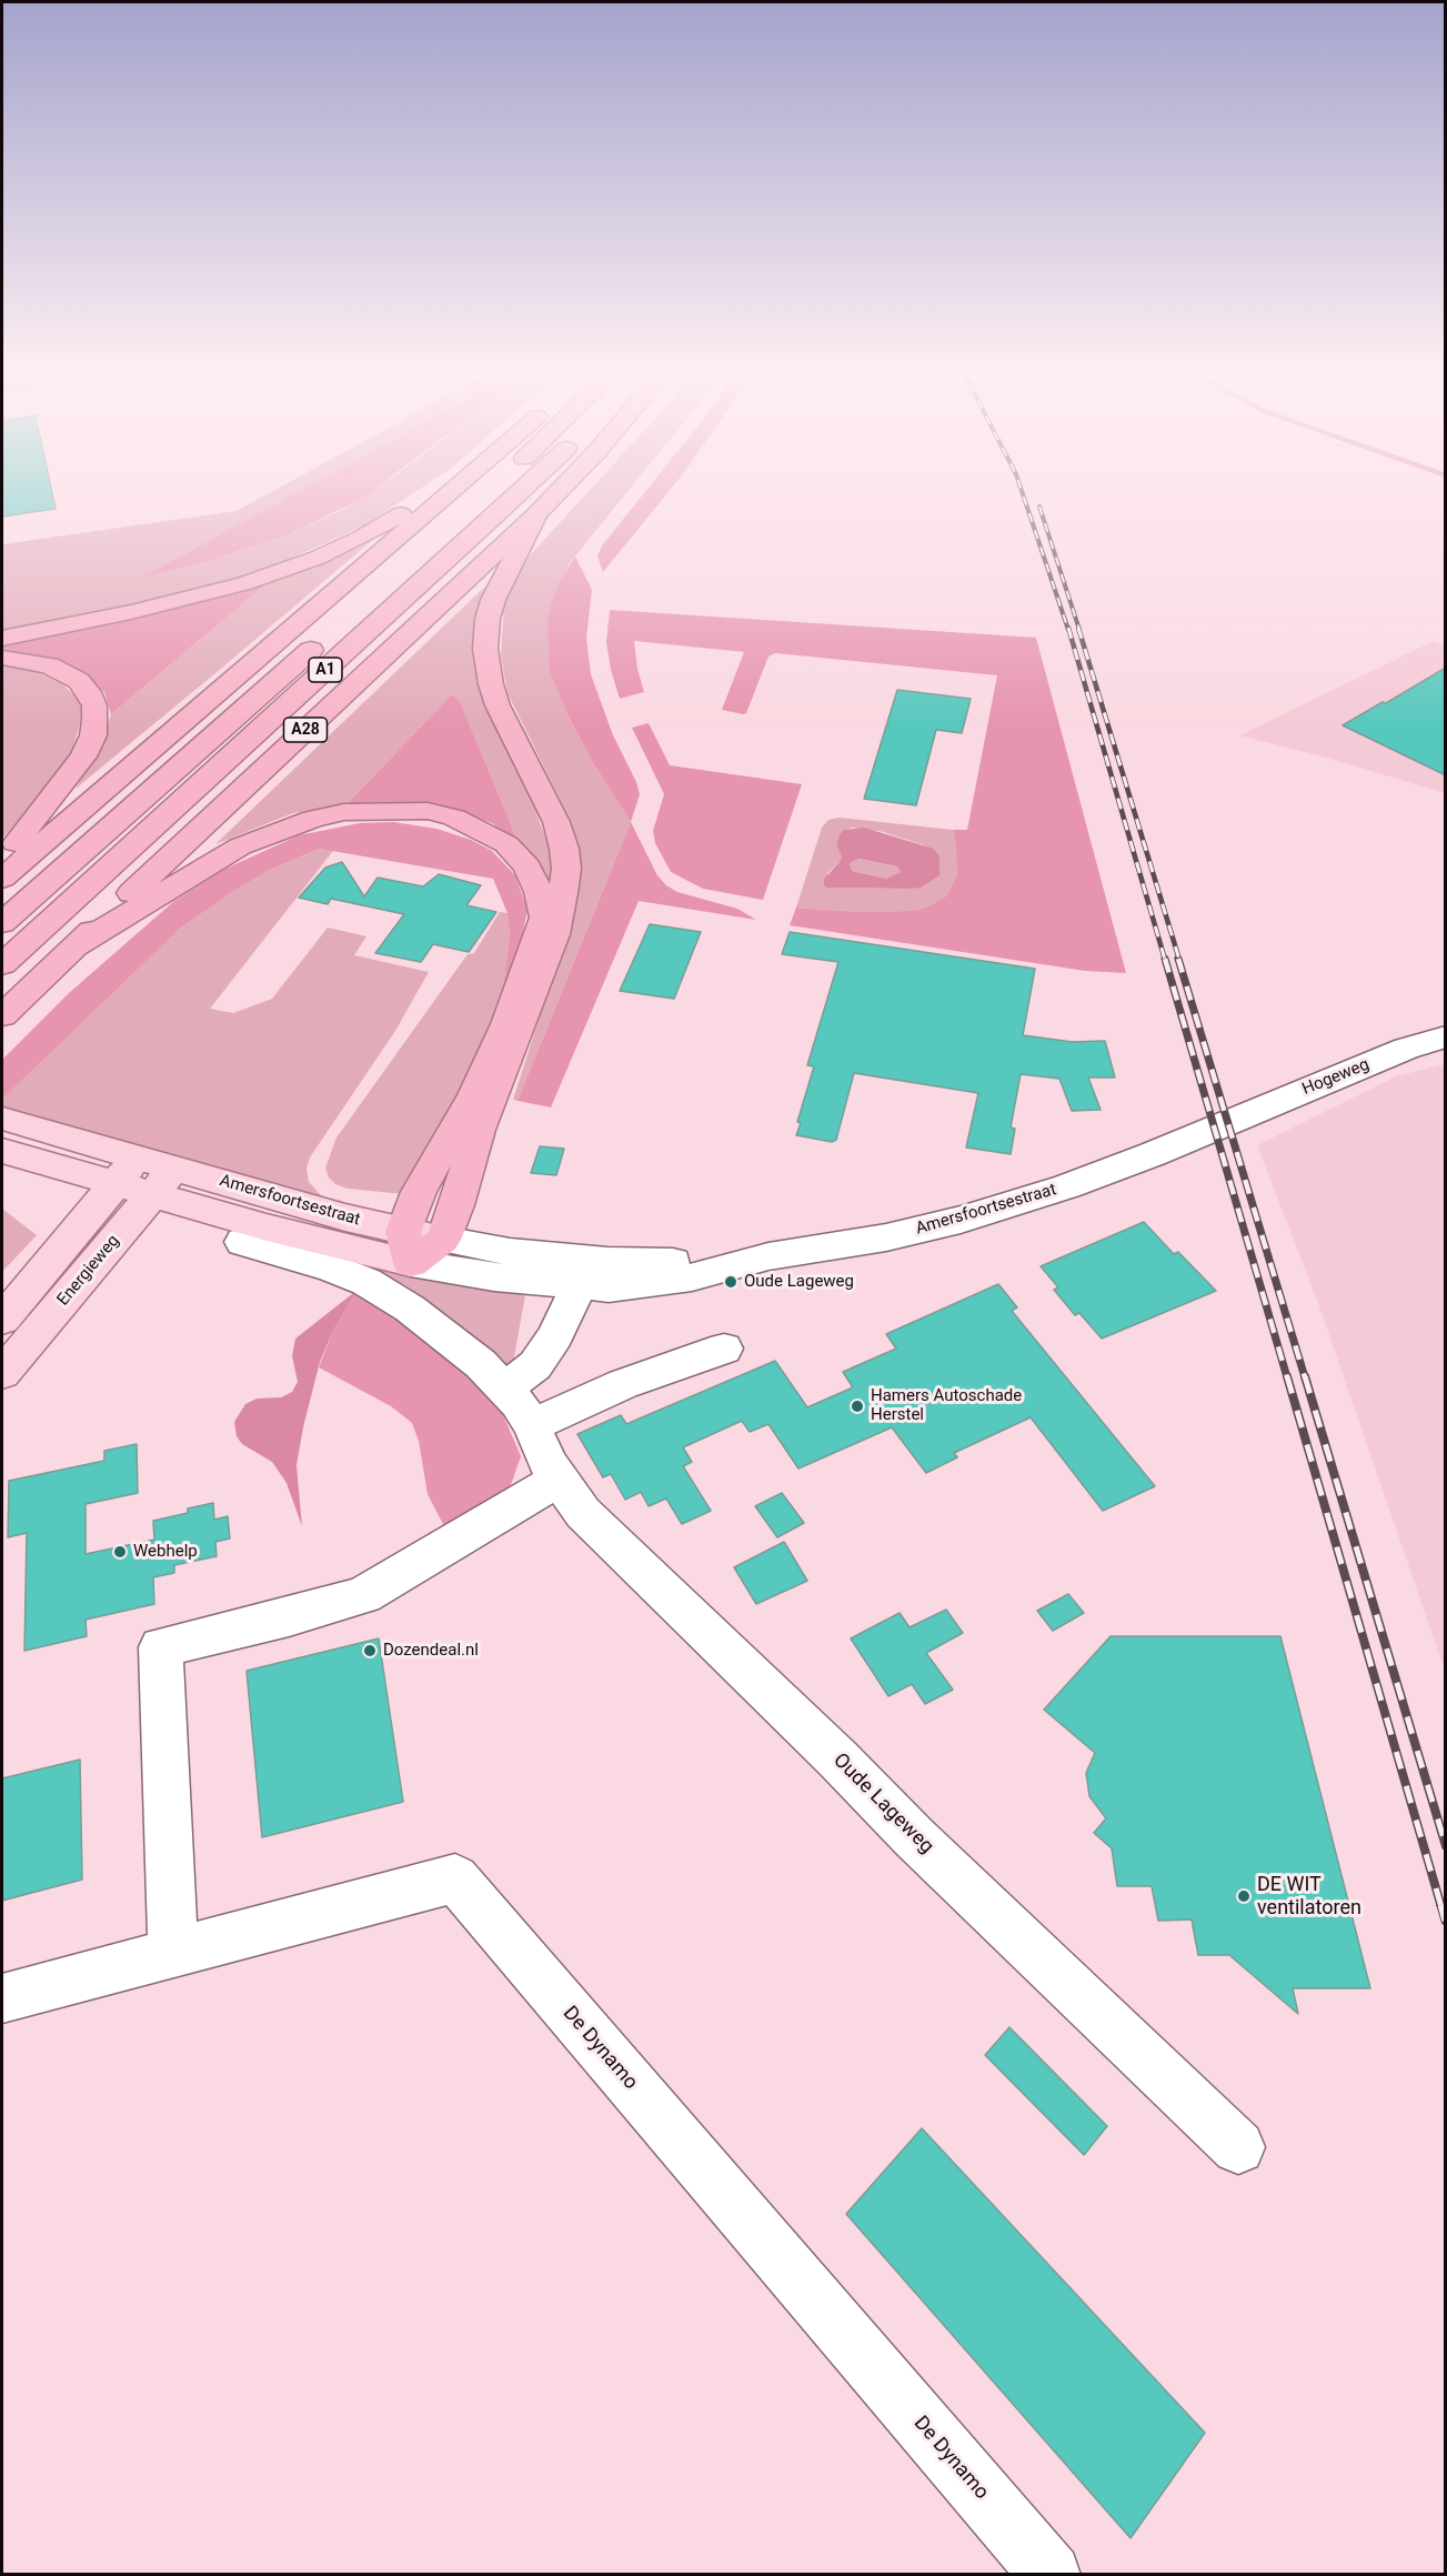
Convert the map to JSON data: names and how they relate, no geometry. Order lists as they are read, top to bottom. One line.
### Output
{"streets":{"highway":["A1","A28"],"main road":["Amersfoortsestraat","Energieweg"],"street":["Hogeweg","Oude Lageweg","De Dynamo"]},"crossings":[["A28","Amersfoortsestraat"],["Hogeweg","Amersfoortsestraat"],["Amersfoortsestraat","Energieweg"]],"places":["Oude Lageweg","Hamers Autoschade Herstel","Webhelp","Dozendeal.nl","DE WIT ventilatoren"]}
